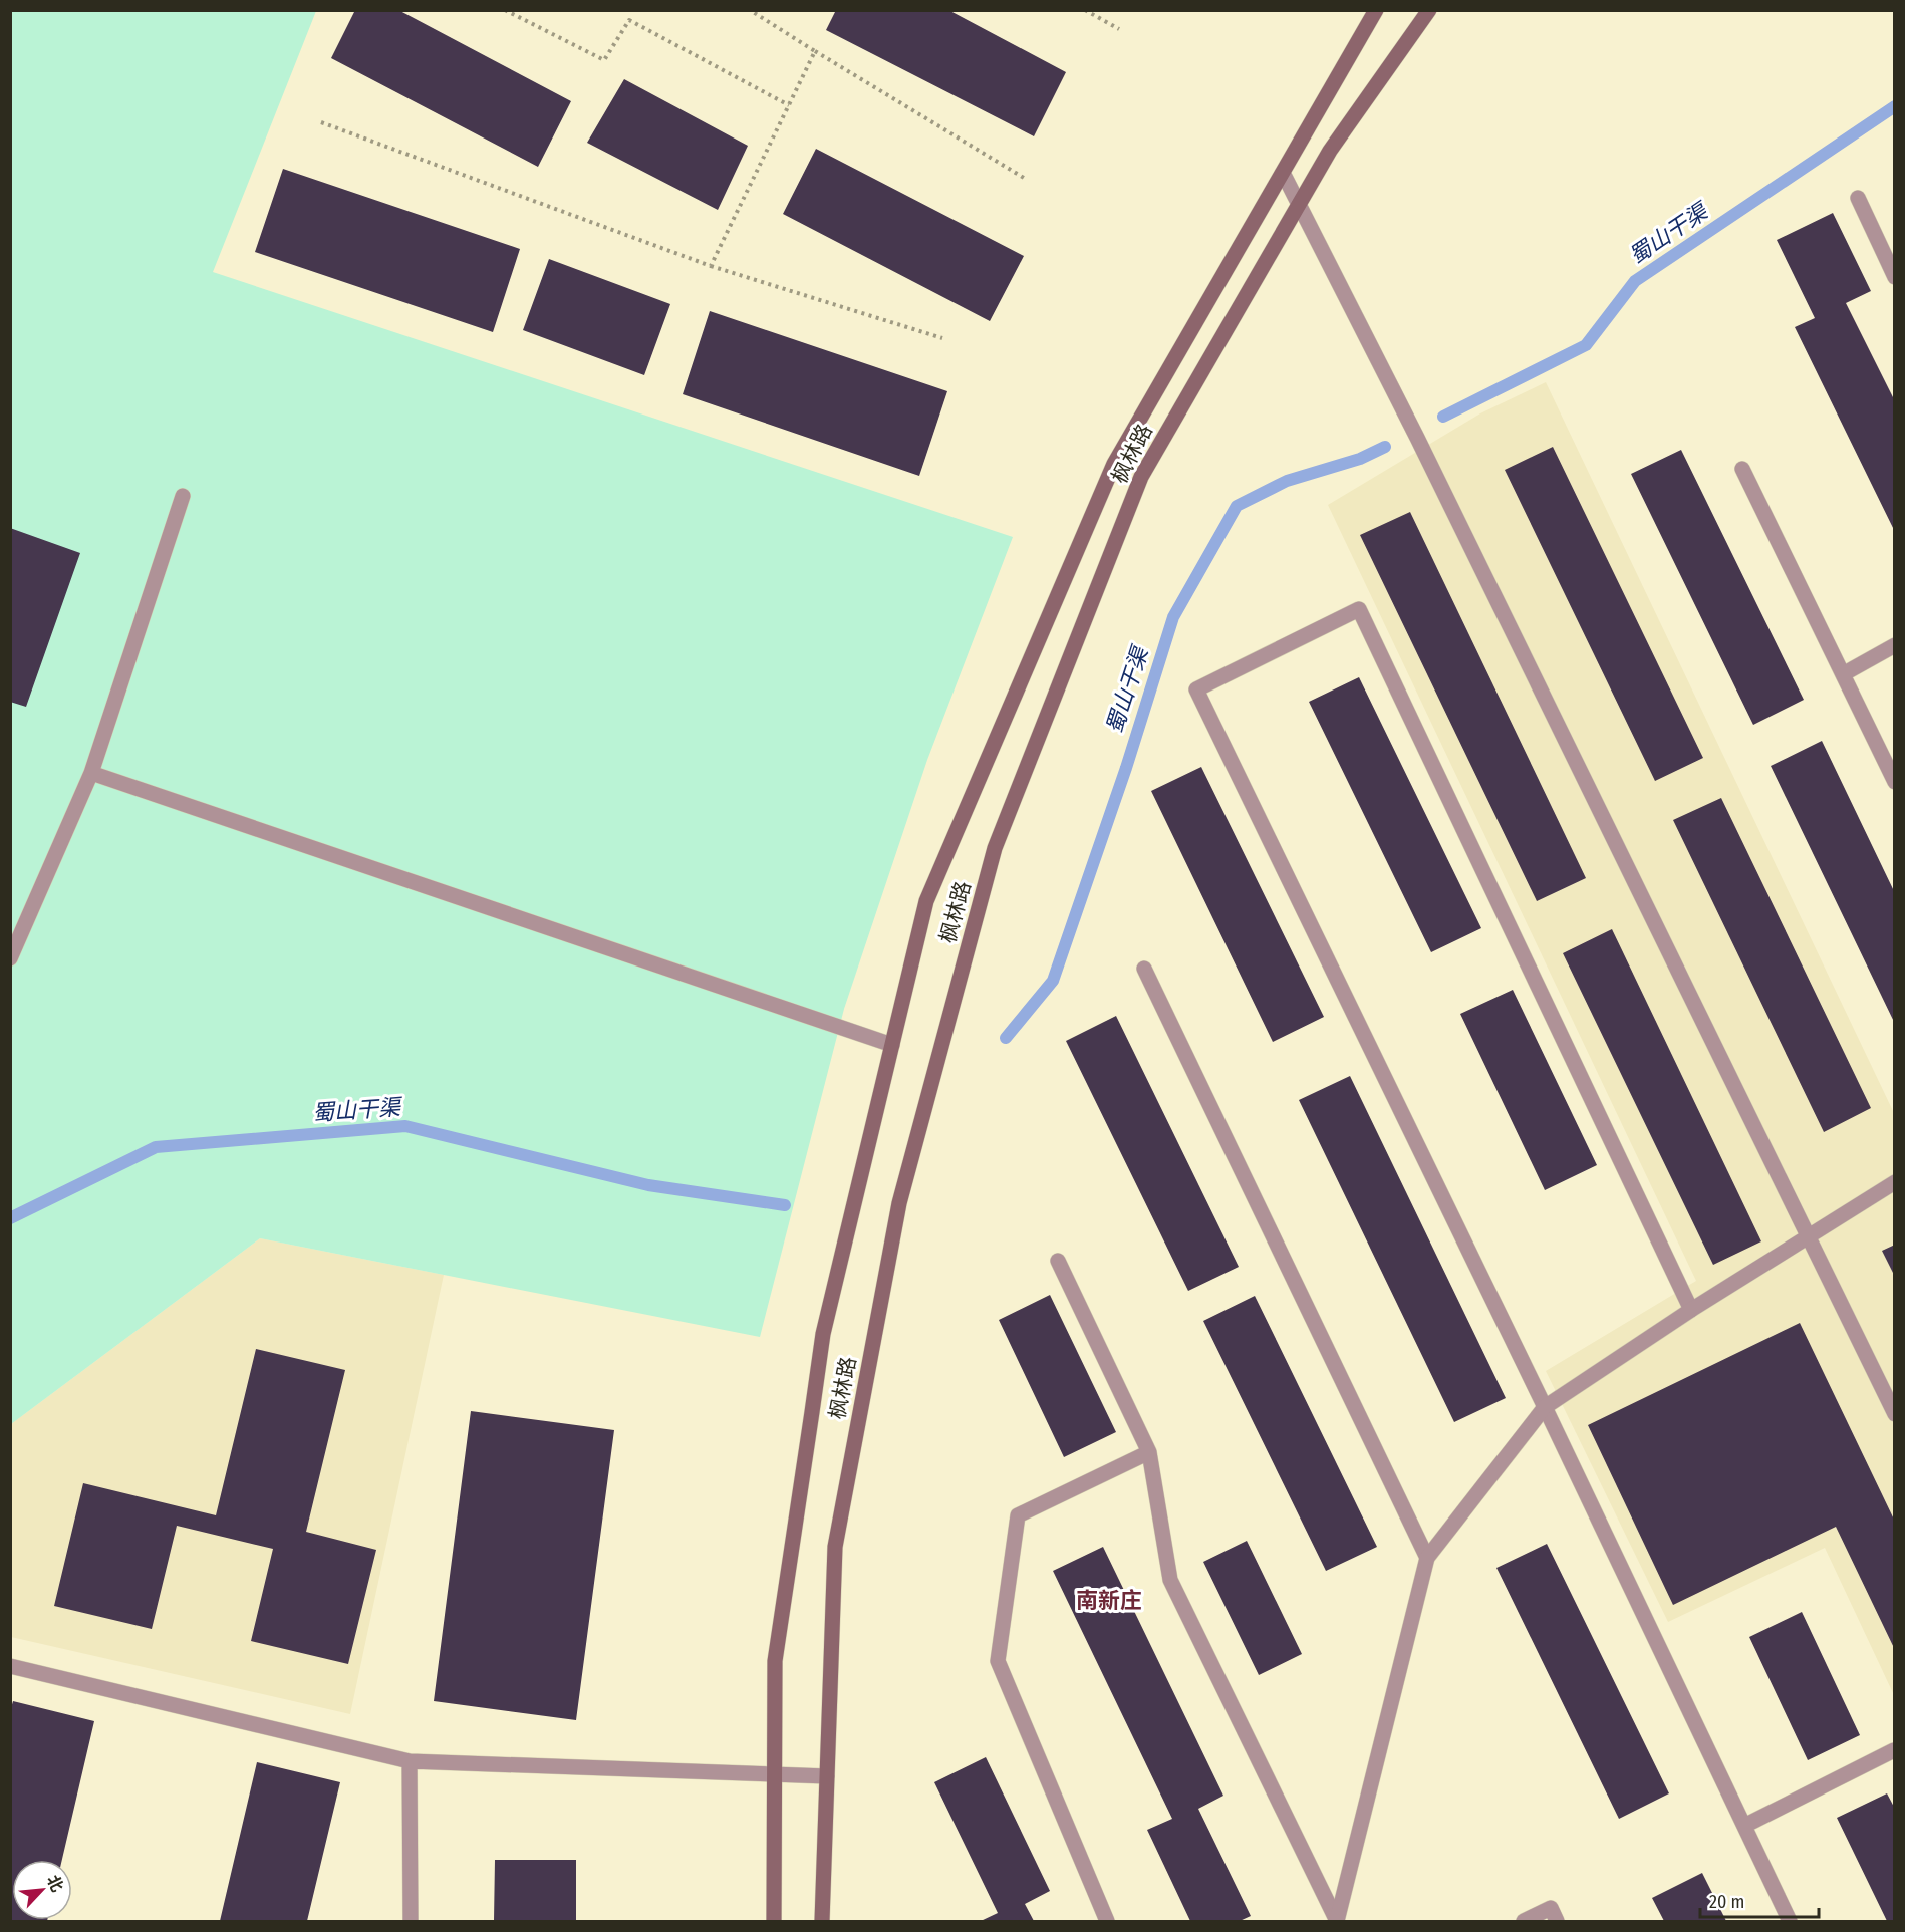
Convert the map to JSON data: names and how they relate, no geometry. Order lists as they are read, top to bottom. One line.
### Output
{"streets":{"main road":["枫林路"]},"districts":["南新庄"],"water":["蜀山干渠"],"scale_bar":"20 m","north":"top right"}
